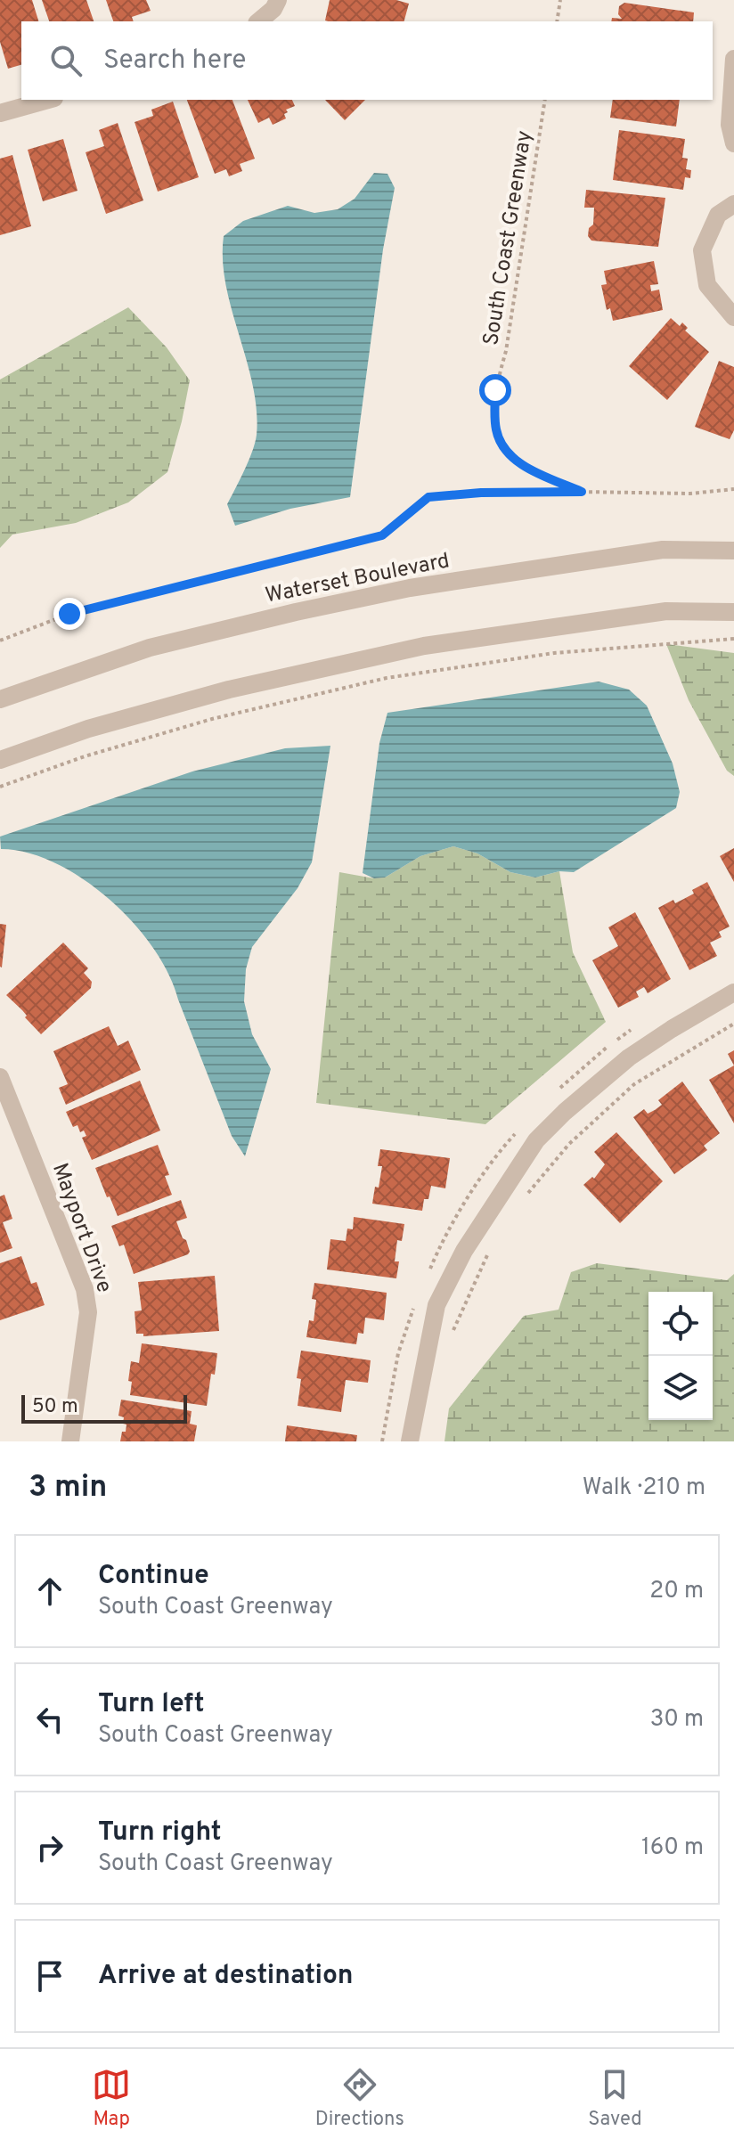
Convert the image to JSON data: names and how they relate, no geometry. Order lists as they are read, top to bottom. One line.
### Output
{"streets":{"street":["Waterset Boulevard","Mayport Drive"],"path":["South Coast Greenway"]},"scale_bar":"50 m","page":{"search":"Search here","scale":"50 m","heading":["3 min","Walk · 210 m"],"list":[["Continue","South Coast Greenway","20 m"],["Turn left","South Coast Greenway","30 m"],["Turn right","South Coast Greenway","160 m"],"Arrive at destination"],"nav":["Map","Directions","Saved"]}}
